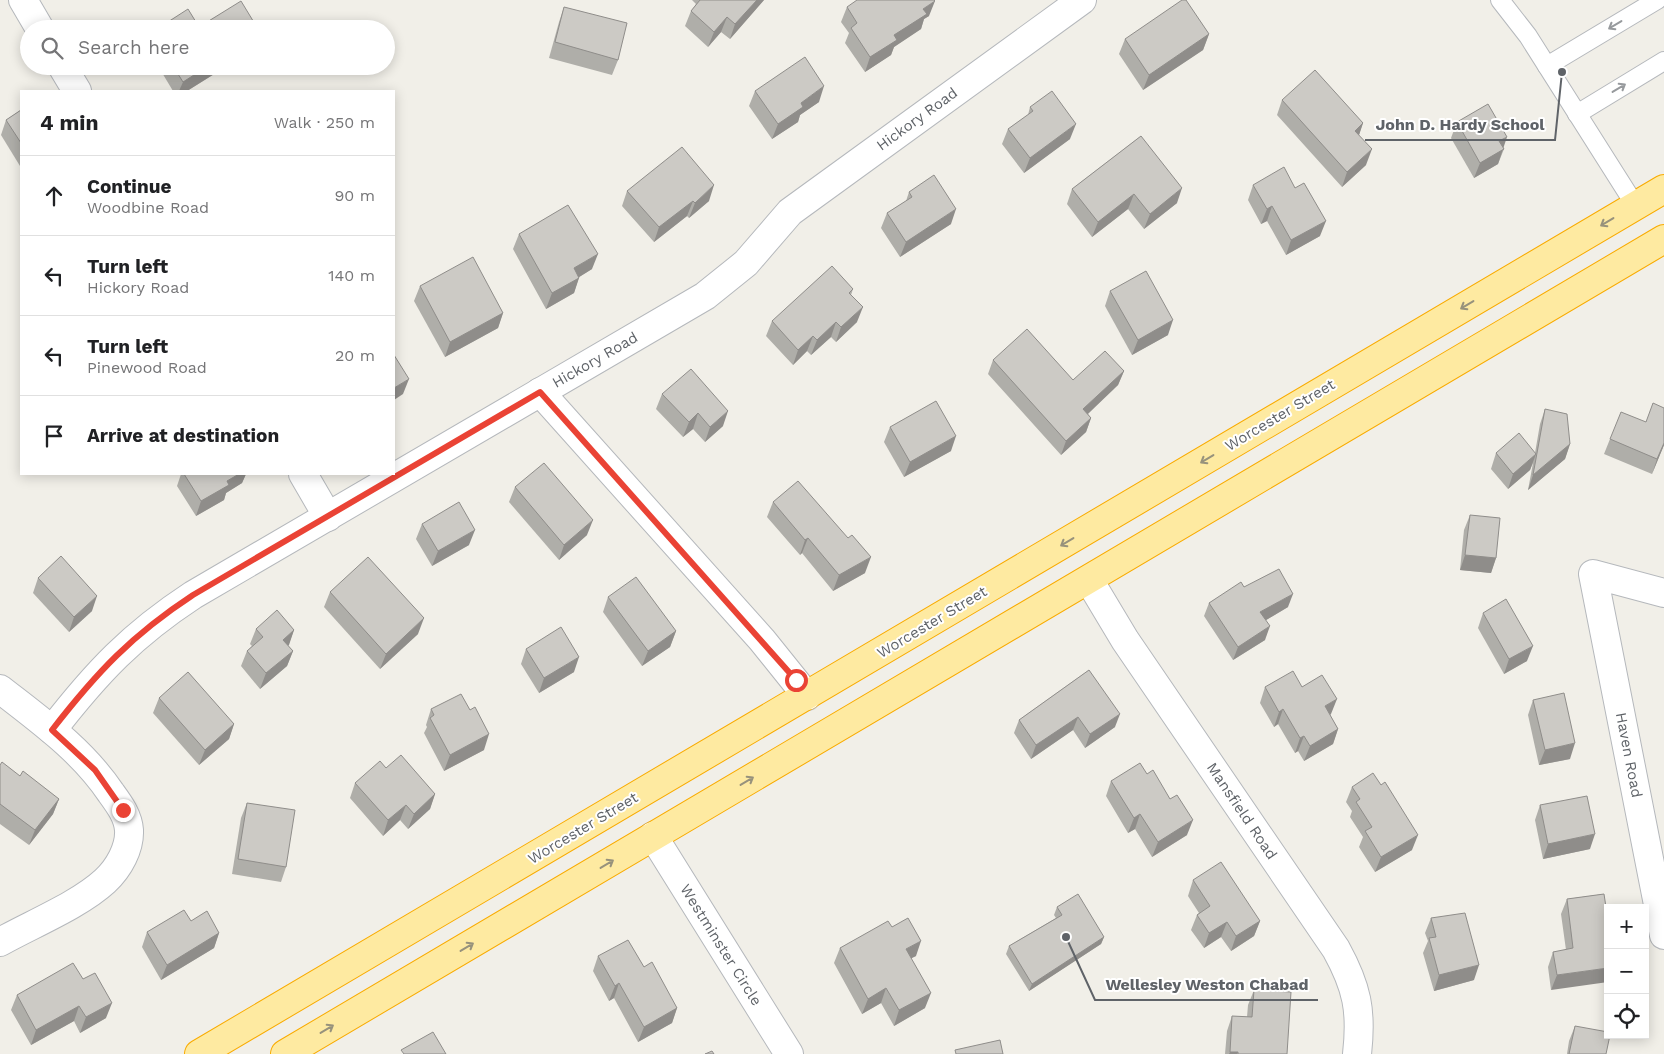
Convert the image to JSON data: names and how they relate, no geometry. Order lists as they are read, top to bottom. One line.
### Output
{"streets":{"highway":["Worcester Street"],"street":["Hickory Road","Haven Road","Mansfield Road","Westminster Circle"]},"places":["John D. Hardy School","Wellesley Weston Chabad"],"page":{"search":"Search here","heading":["4 min","Walk · 250 m"],"list":[["Continue","Woodbine Road","90 m"],["Turn left","Hickory Road","140 m"],["Turn left","Pinewood Road","20 m"],"Arrive at destination"],"map_buttons":["+","−"]}}
